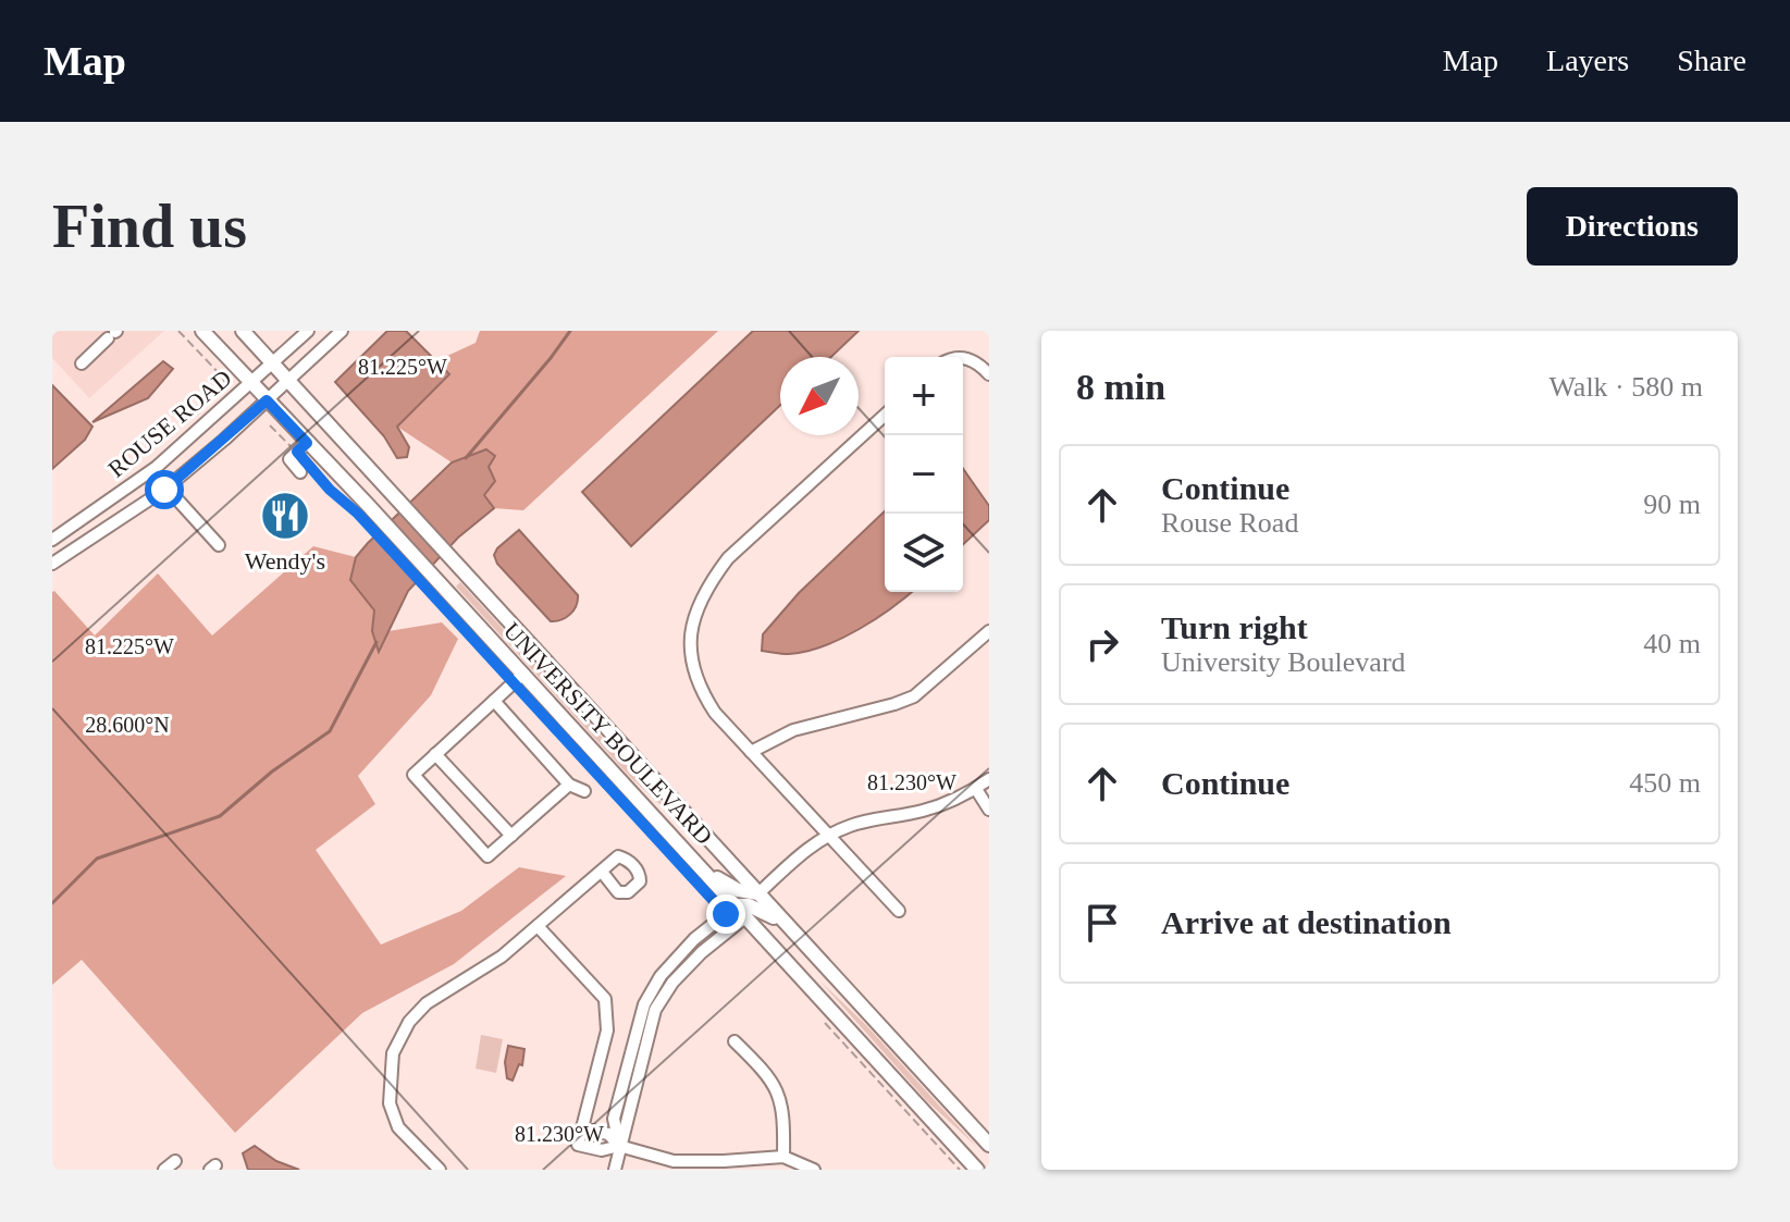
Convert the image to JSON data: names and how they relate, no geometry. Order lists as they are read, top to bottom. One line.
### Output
{"streets":{"main road":["UNIVERSITY BOULEVARD"],"street":["ROUSE ROAD"]},"crossings":[["ROUSE ROAD","UNIVERSITY BOULEVARD"]],"places":{"restaurant":["Wendy's"]},"north":"bottom left","page":{"header":"Map","nav":["Map","Layers","Share"],"buttons":"Directions","title":"Find us","heading":["8 min","Walk · 580 m"],"map_buttons":["+","−"],"list":[["Continue","Rouse Road","90 m"],["Turn right","University Boulevard","40 m"],["Continue","450 m"],"Arrive at destination"]},"coordinates":["81.225°W","28.600°N","81.230°W"]}
